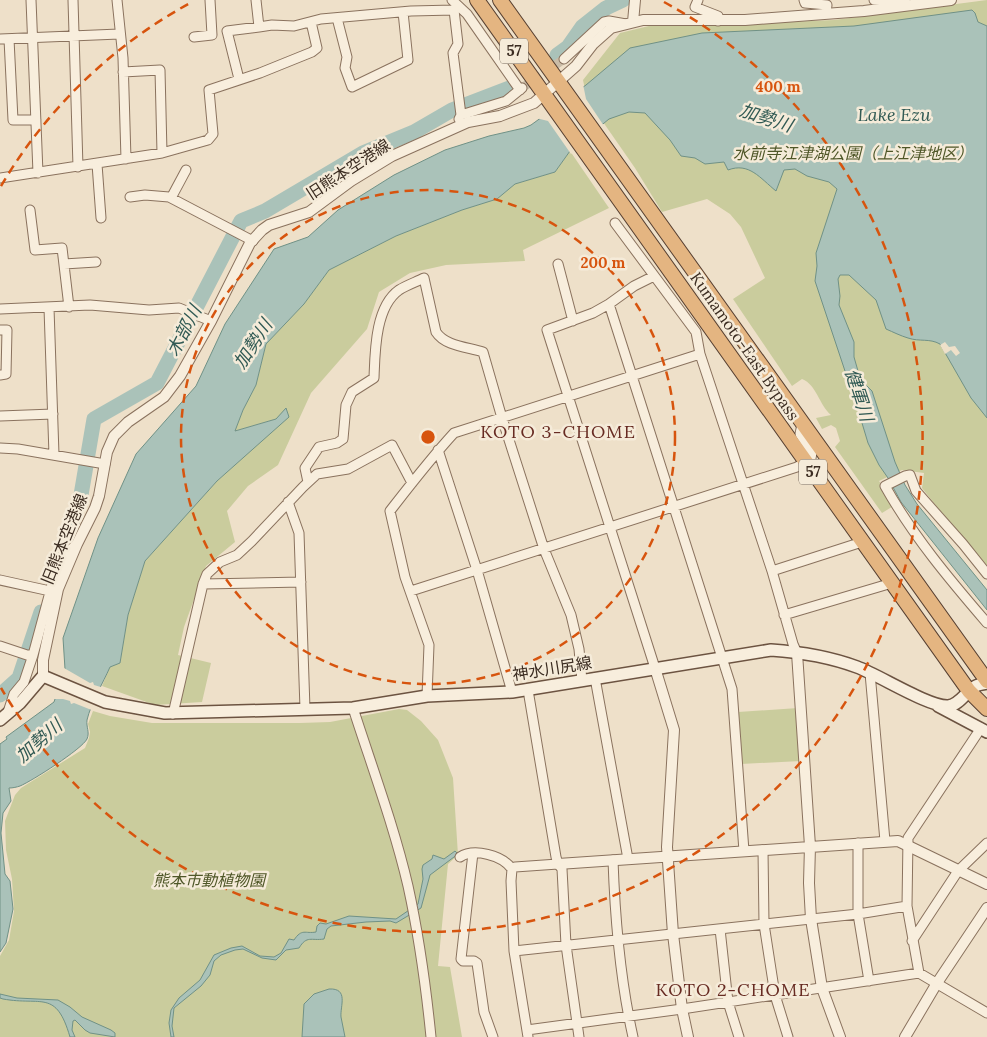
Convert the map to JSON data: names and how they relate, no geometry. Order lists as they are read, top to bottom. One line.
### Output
{"streets":{"highway":["57","Kumamoto-East Bypass"],"main road":["神水川尻線"],"street":["旧熊本空港線"]},"crossings":[["旧熊本空港線","Kumamoto-East Bypass"],["旧熊本空港線","神水川尻線"],["Kumamoto-East Bypass","神水川尻線"]],"districts":["KOTO 3-CHOME","KOTO 2-CHOME"],"water":["Lake Ezu","加勢川","木部川","健軍川"],"parks":["水前寺江津湖公園（上江津地区）","熊本市動植物園"],"rings":["400 m","200 m"]}
